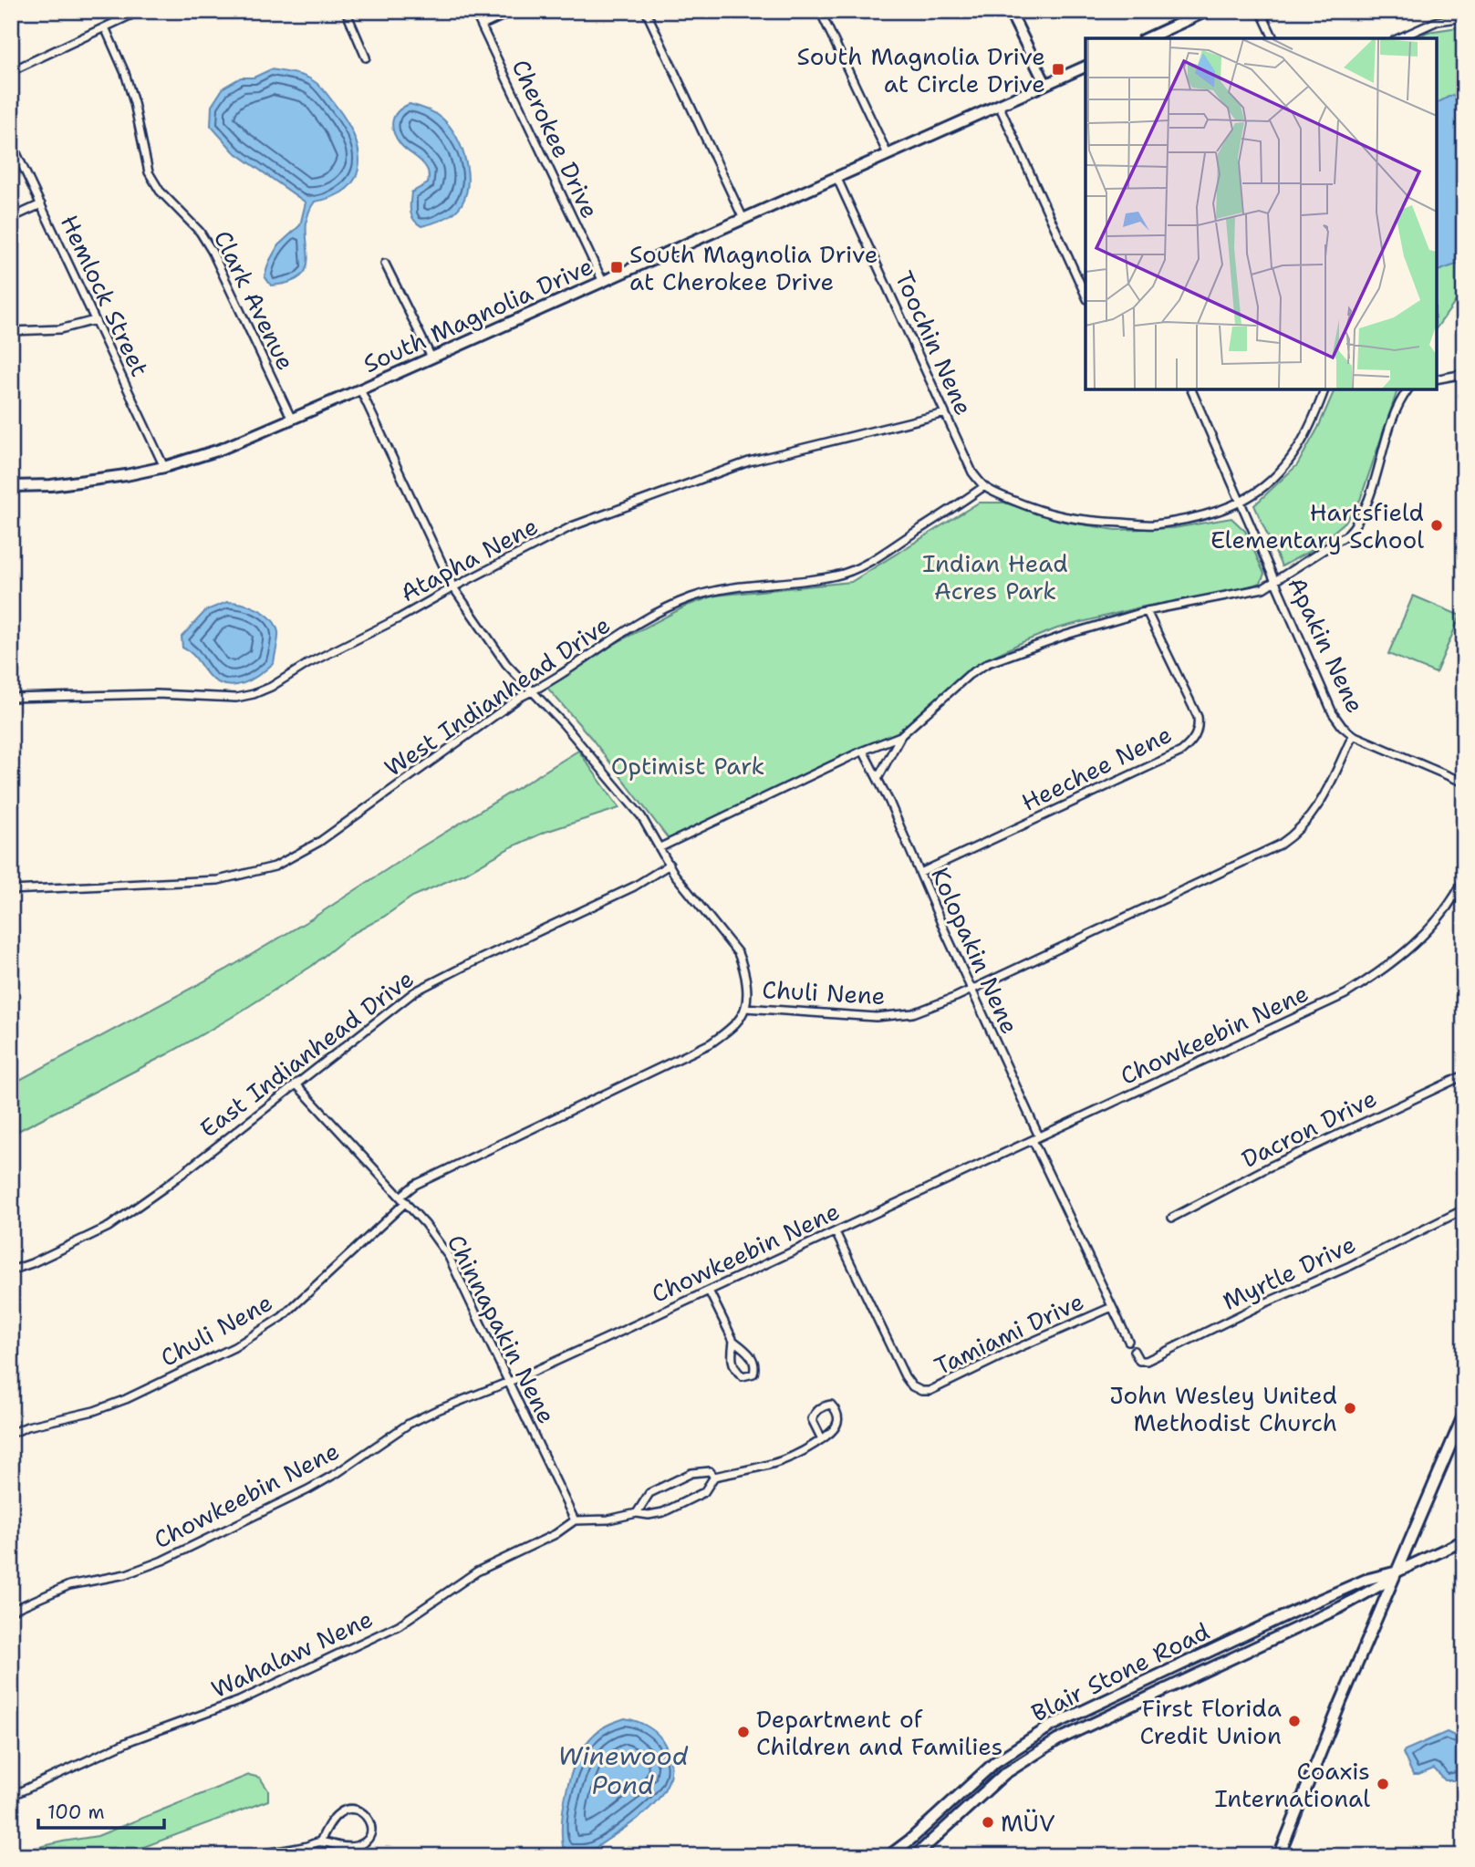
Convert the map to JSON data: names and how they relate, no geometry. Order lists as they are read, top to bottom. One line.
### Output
{"streets":{"main road":["South Magnolia Drive","Blair Stone Road"],"street":["Cherokee Drive","Hemlock Street","Clark Avenue","Toochin Nene","Atapha Nene","Apakin Nene","West Indianhead Drive","Heechee Nene","Kolopakin Nene","Chuli Nene","Chowkeebin Nene","East Indianhead Drive","Dacron Drive","Myrtle Drive","Chinnapakin Nene","Tamiami Drive","Wahalaw Nene"]},"crossings":[["Cherokee Drive","South Magnolia Drive"],["Hemlock Street","South Magnolia Drive"],["Clark Avenue","South Magnolia Drive"],["South Magnolia Drive","Toochin Nene"],["Toochin Nene","Atapha Nene"],["Toochin Nene","West Indianhead Drive"],["Apakin Nene","Chuli Nene"],["Heechee Nene","Kolopakin Nene"],["Kolopakin Nene","Chuli Nene"],["Kolopakin Nene","Chowkeebin Nene"],["Kolopakin Nene","Tamiami Drive"],["Chuli Nene","Chinnapakin Nene"],["Chowkeebin Nene","Chinnapakin Nene"],["Chowkeebin Nene","Tamiami Drive"],["East Indianhead Drive","Chinnapakin Nene"],["Chinnapakin Nene","Wahalaw Nene"]],"water":["Winewood Pond"],"parks":["Indian Head Acres Park","Optimist Park"],"places":{"transit":["South Magnolia Drive at Circle Drive","South Magnolia Drive at Cherokee Drive"],"other":["Hartsfield Elementary School","John Wesley United Methodist Church","First Florida Credit Union","Department of Children and Families","Coaxis International","MÜV"]},"scale_bar":"100 m"}
